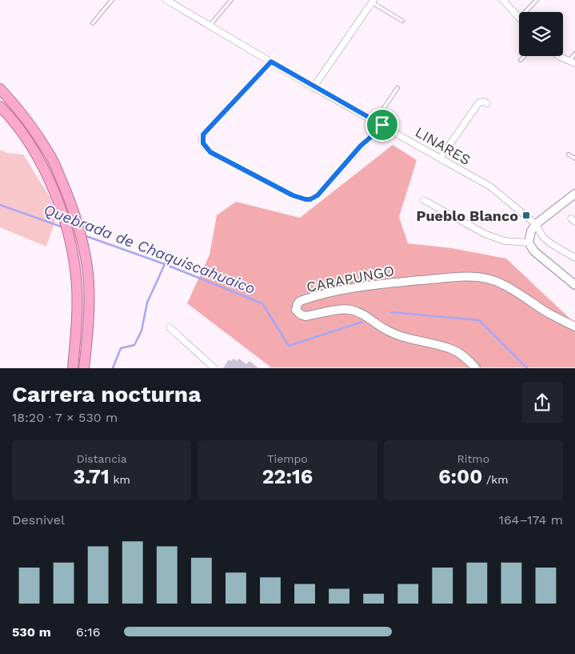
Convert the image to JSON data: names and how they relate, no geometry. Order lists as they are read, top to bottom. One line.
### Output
{"streets":{"street":["LINARES","CARAPUNGO"]},"water":["Quebrada de Chaquiscahuaico"],"places":{"transit":["Pueblo Blanco"]},"page":{"heading":["Carrera nocturna","18:20 · 7 × 530 m"],"stats":[["Distancia","3.71 km"],["Tiempo","22:16"],["Ritmo","6:00 /km"]],"chart":["Desnivel","164–174 m"],"list":[{"name":"530 m","note":"6:16"}]}}
